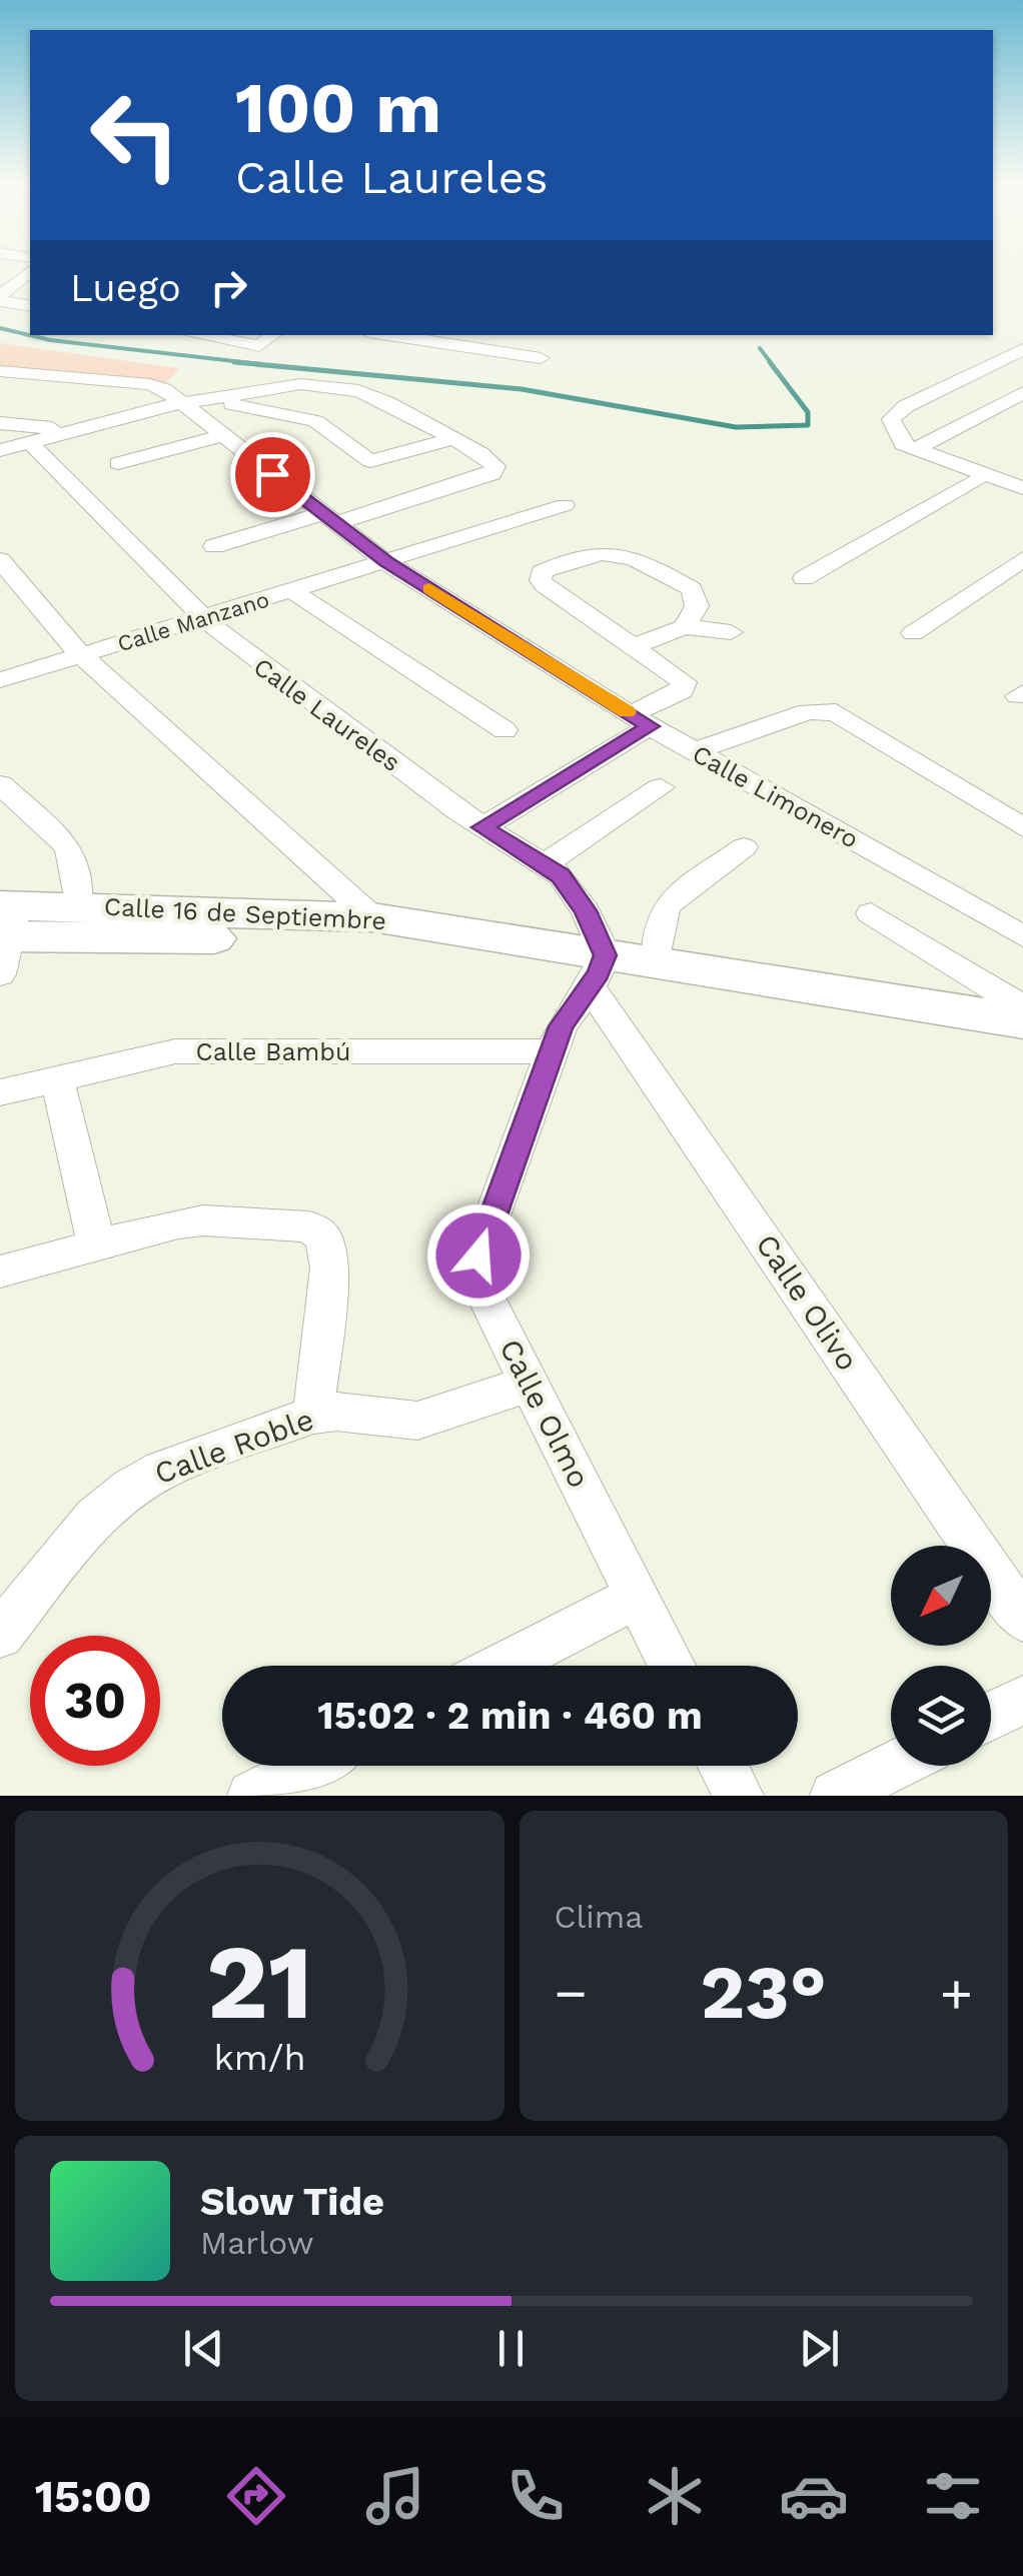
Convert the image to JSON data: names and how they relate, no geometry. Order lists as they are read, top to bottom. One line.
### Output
{"streets":{"main road":["Calle 16 de Septiembre"],"street":["Calle Manzano","Calle Laureles","Calle Limonero","Calle Bambú","Calle Olivo","Calle Olmo","Calle Roble"]},"crossings":[["Calle Manzano","Calle Laureles"],["Calle Manzano","Calle Limonero"],["Calle Laureles","Calle 16 de Septiembre"],["Calle Laureles","Calle Olivo"],["Calle Laureles","Calle Olmo"],["Calle 16 de Septiembre","Calle Olivo"],["Calle 16 de Septiembre","Calle Olmo"],["Calle Bambú","Calle Olmo"],["Calle Olivo","Calle Olmo"],["Calle Olmo","Calle Roble"]],"north":"bottom left","page":{"turn":["100 m","Calle Laureles"],"then":"Luego","limit":"30","trip":"15:02 · 2 min · 460 m","tile":"Clima","heat":["−","23°","+"],"song":["Slow Tide","Marlow"],"tabs":"15:00","gauge":["21","km/h"]}}
